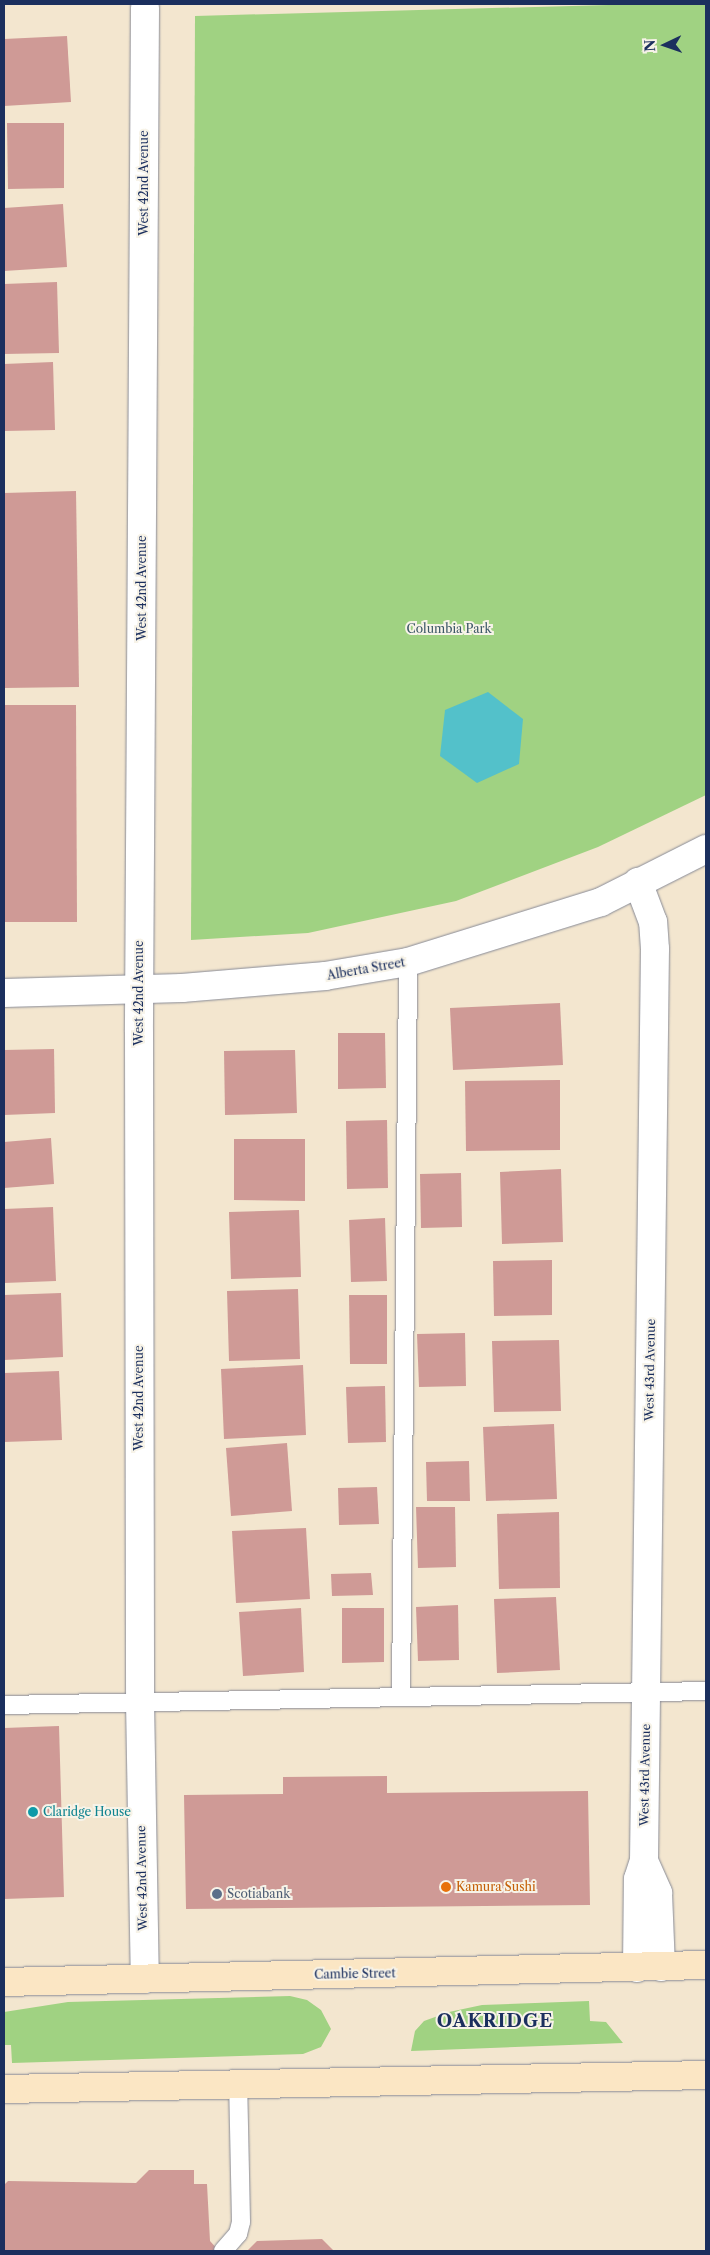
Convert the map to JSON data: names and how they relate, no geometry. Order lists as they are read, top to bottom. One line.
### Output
{"streets":{"main road":["Cambie Street"],"street":["West 42nd Avenue","Alberta Street","West 43rd Avenue"]},"crossings":[["West 42nd Avenue","Alberta Street"],["West 42nd Avenue","Cambie Street"],["Alberta Street","West 43rd Avenue"],["West 43rd Avenue","Cambie Street"]],"districts":["OAKRIDGE"],"parks":["Columbia Park"],"places":["Claridge House","Kamura Sushi","Scotiabank"],"north":"left"}
